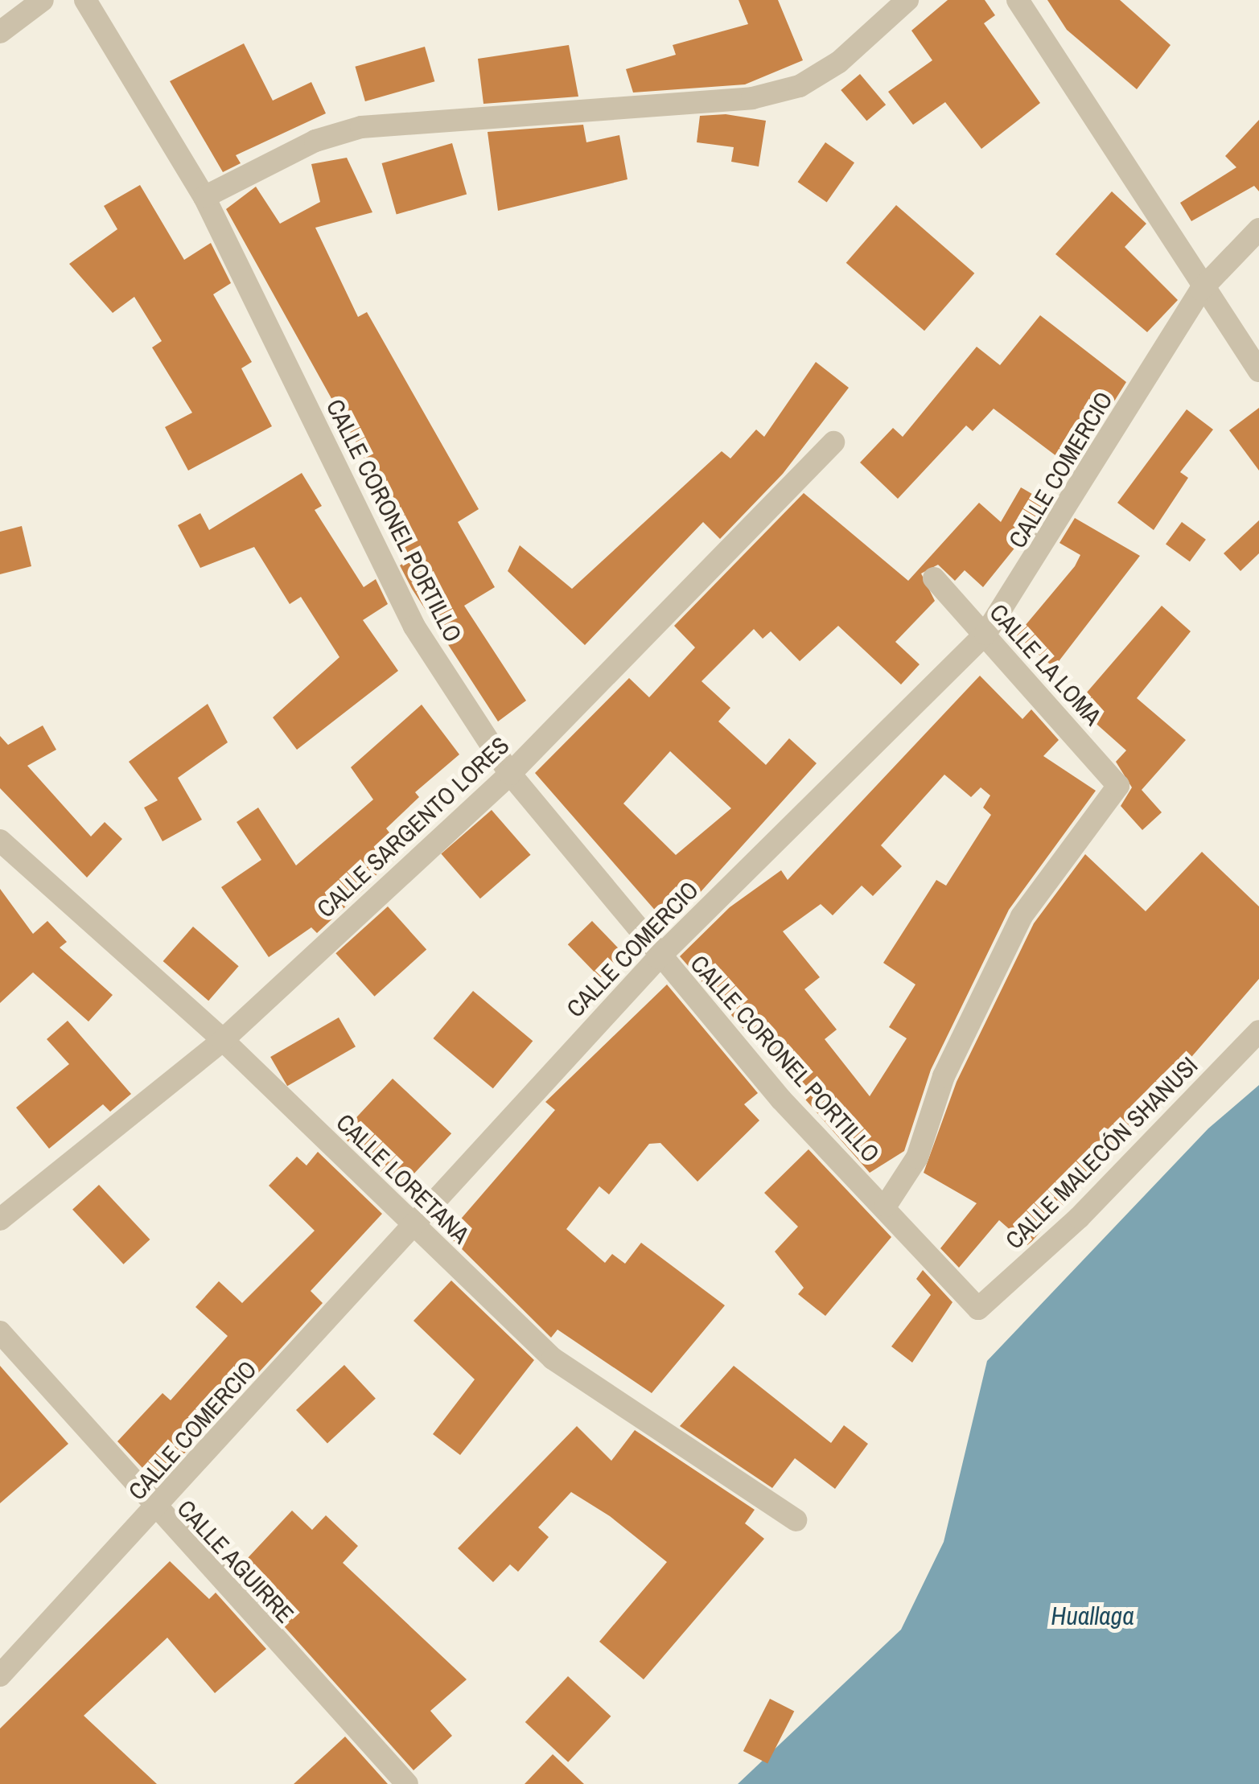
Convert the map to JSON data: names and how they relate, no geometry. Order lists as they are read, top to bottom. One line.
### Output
{"streets":{"street":["CALLE COMERCIO","CALLE CORONEL PORTILLO","CALLE LA LOMA","CALLE SARGENTO LORES","CALLE MALECÓN SHANUSI","CALLE LORETANA","CALLE AGUIRRE"]},"crossings":[["CALLE COMERCIO","CALLE CORONEL PORTILLO"],["CALLE COMERCIO","CALLE LA LOMA"],["CALLE COMERCIO","CALLE LORETANA"],["CALLE COMERCIO","CALLE AGUIRRE"],["CALLE CORONEL PORTILLO","CALLE LA LOMA"],["CALLE CORONEL PORTILLO","CALLE SARGENTO LORES"],["CALLE CORONEL PORTILLO","CALLE MALECÓN SHANUSI"],["CALLE SARGENTO LORES","CALLE LORETANA"]],"water":["Huallaga"]}
